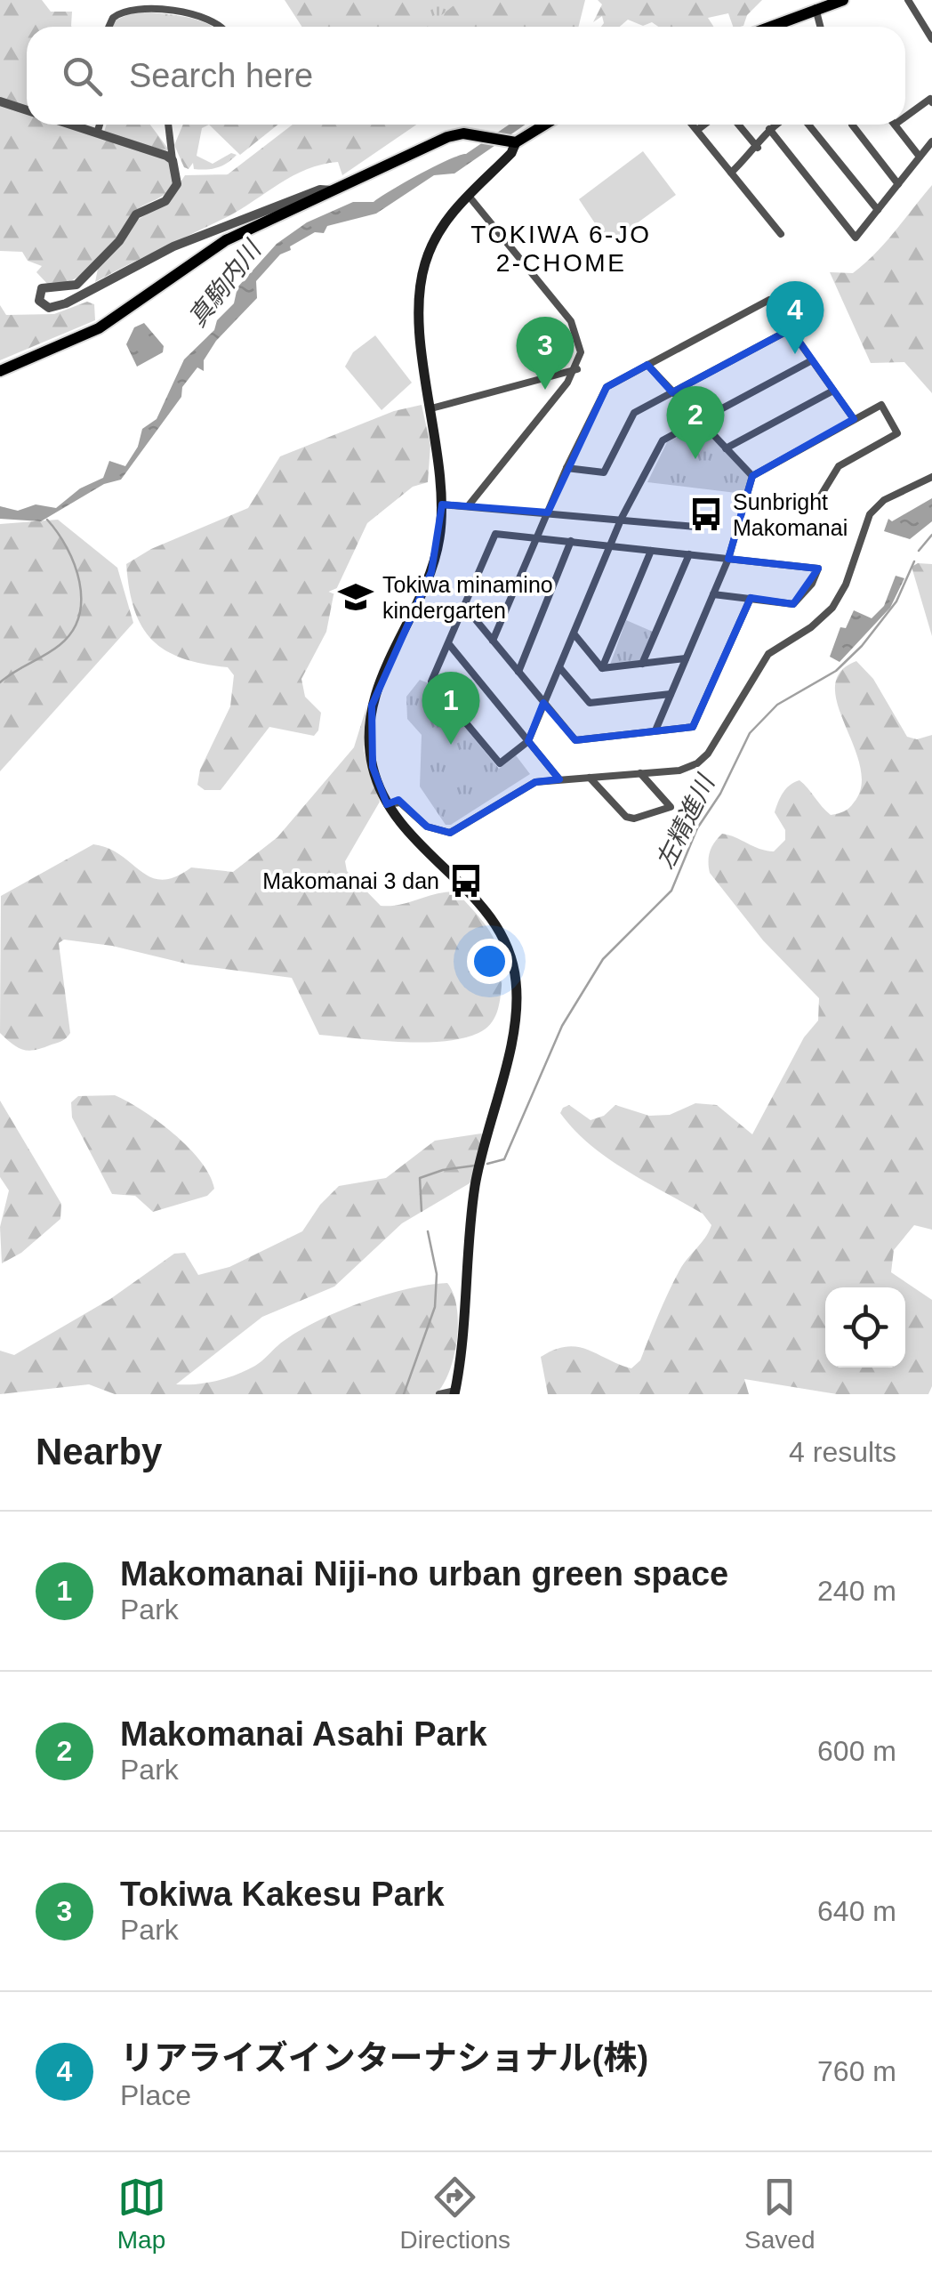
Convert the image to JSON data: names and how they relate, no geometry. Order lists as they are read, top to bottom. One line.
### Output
{"districts":["TOKIWA 6-JO 2-CHOME"],"water":["真駒内川","左精進川"],"places":{"bus stop":["Sunbright Makomanai","Makomanai 3 dan"],"school or university":["Tokiwa minamino kindergarten"]},"page":{"search":"Search here","pins":["4","3","2","1"],"heading":["Nearby","4 results"],"list":[{"mark":"1","name":"Makomanai Niji-no urban green space","note":"Park","value":"240 m"},{"mark":"2","name":"Makomanai Asahi Park","note":"Park","value":"600 m"},{"mark":"3","name":"Tokiwa Kakesu Park","note":"Park","value":"640 m"},{"mark":"4","name":"リアライズインターナショナル(株)","note":"Place","value":"760 m"}],"nav":["Map","Directions","Saved"]}}
